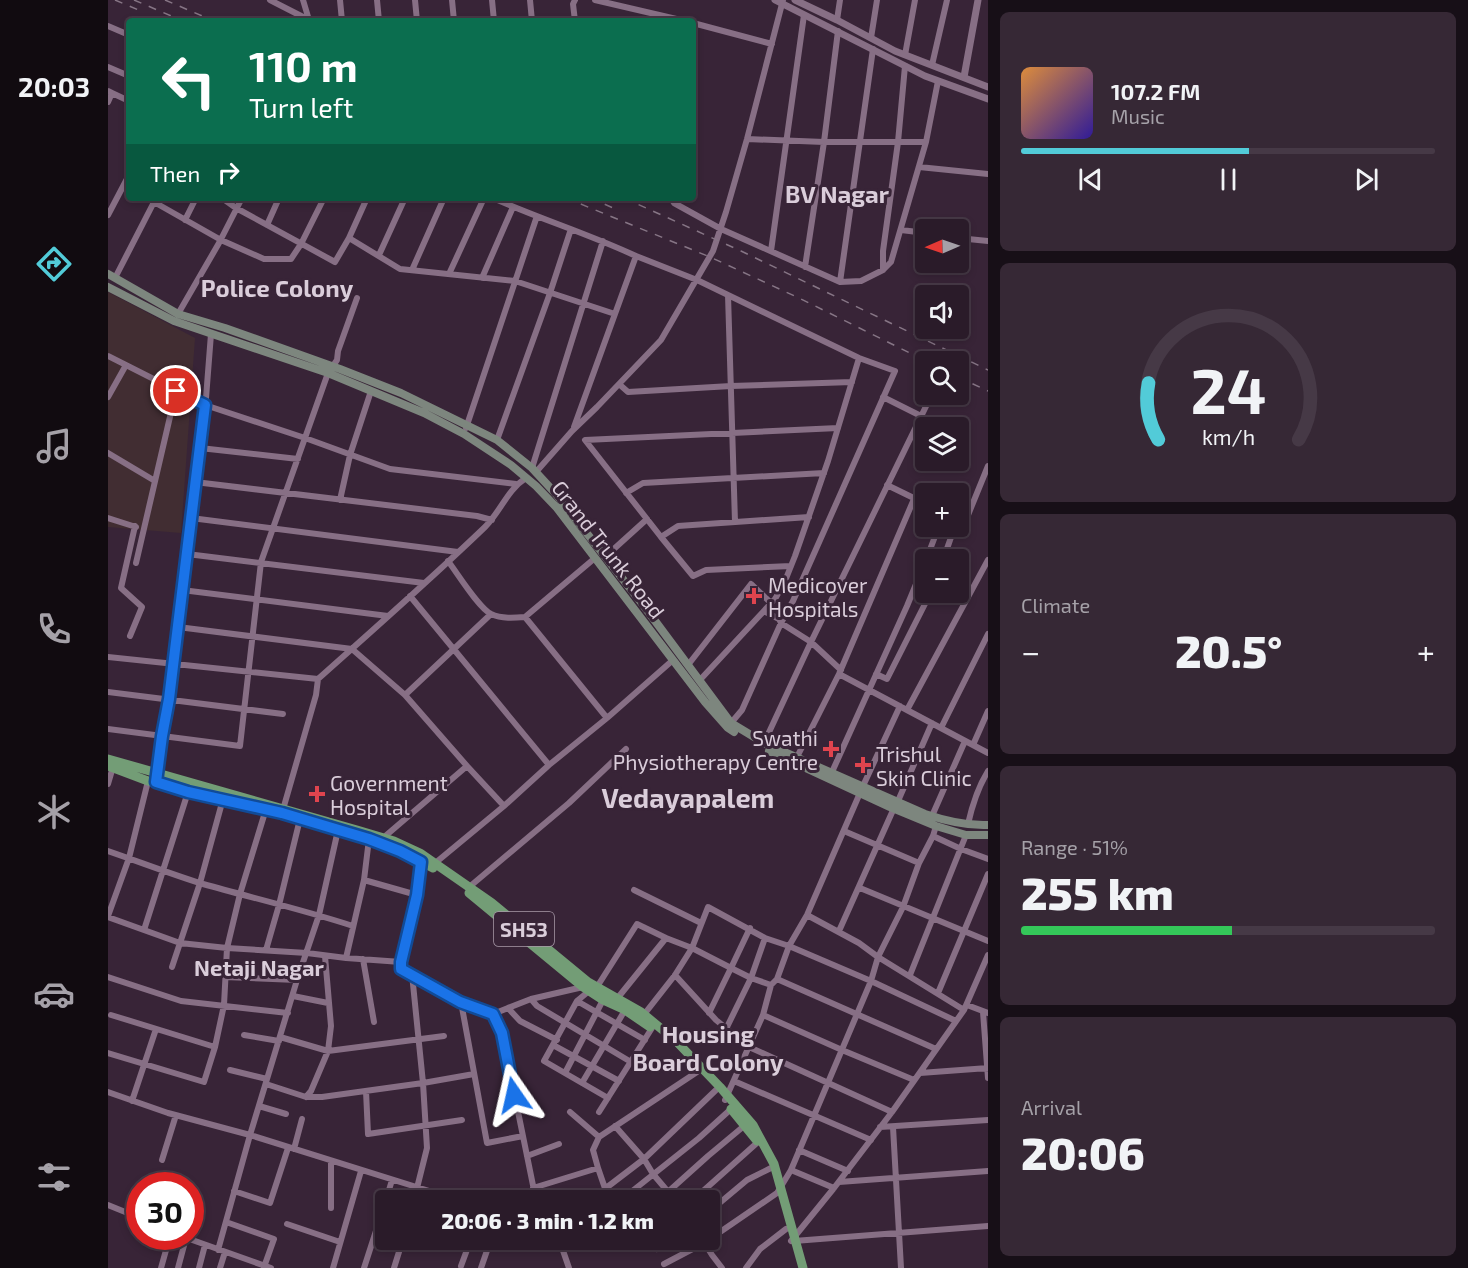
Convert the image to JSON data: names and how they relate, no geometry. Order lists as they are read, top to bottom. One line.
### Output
{"streets":{"main road":["Grand Trunk Road","SH53"]},"districts":["BV Nagar","Police Colony","Vedayapalem","Netaji Nagar","Housing Board Colony"],"places":{"health":["Medicover Hospitals","Swathi Physiotherapy Centre","Trishul Skin Clinic","Government Hospital"]},"north":"left","page":{"tabs":"20:03","turn":["110 m","Turn left"],"song":["107.2 FM","Music"],"then":"Then","map_buttons":["+","−"],"tile":["Climate",["Range · 51%","255 km"],["Arrival","20:06"]],"heat":["−","20.5°","+"],"limit":"30","trip":"20:06 · 3 min · 1.2 km","gauge":["24","km/h"]}}
